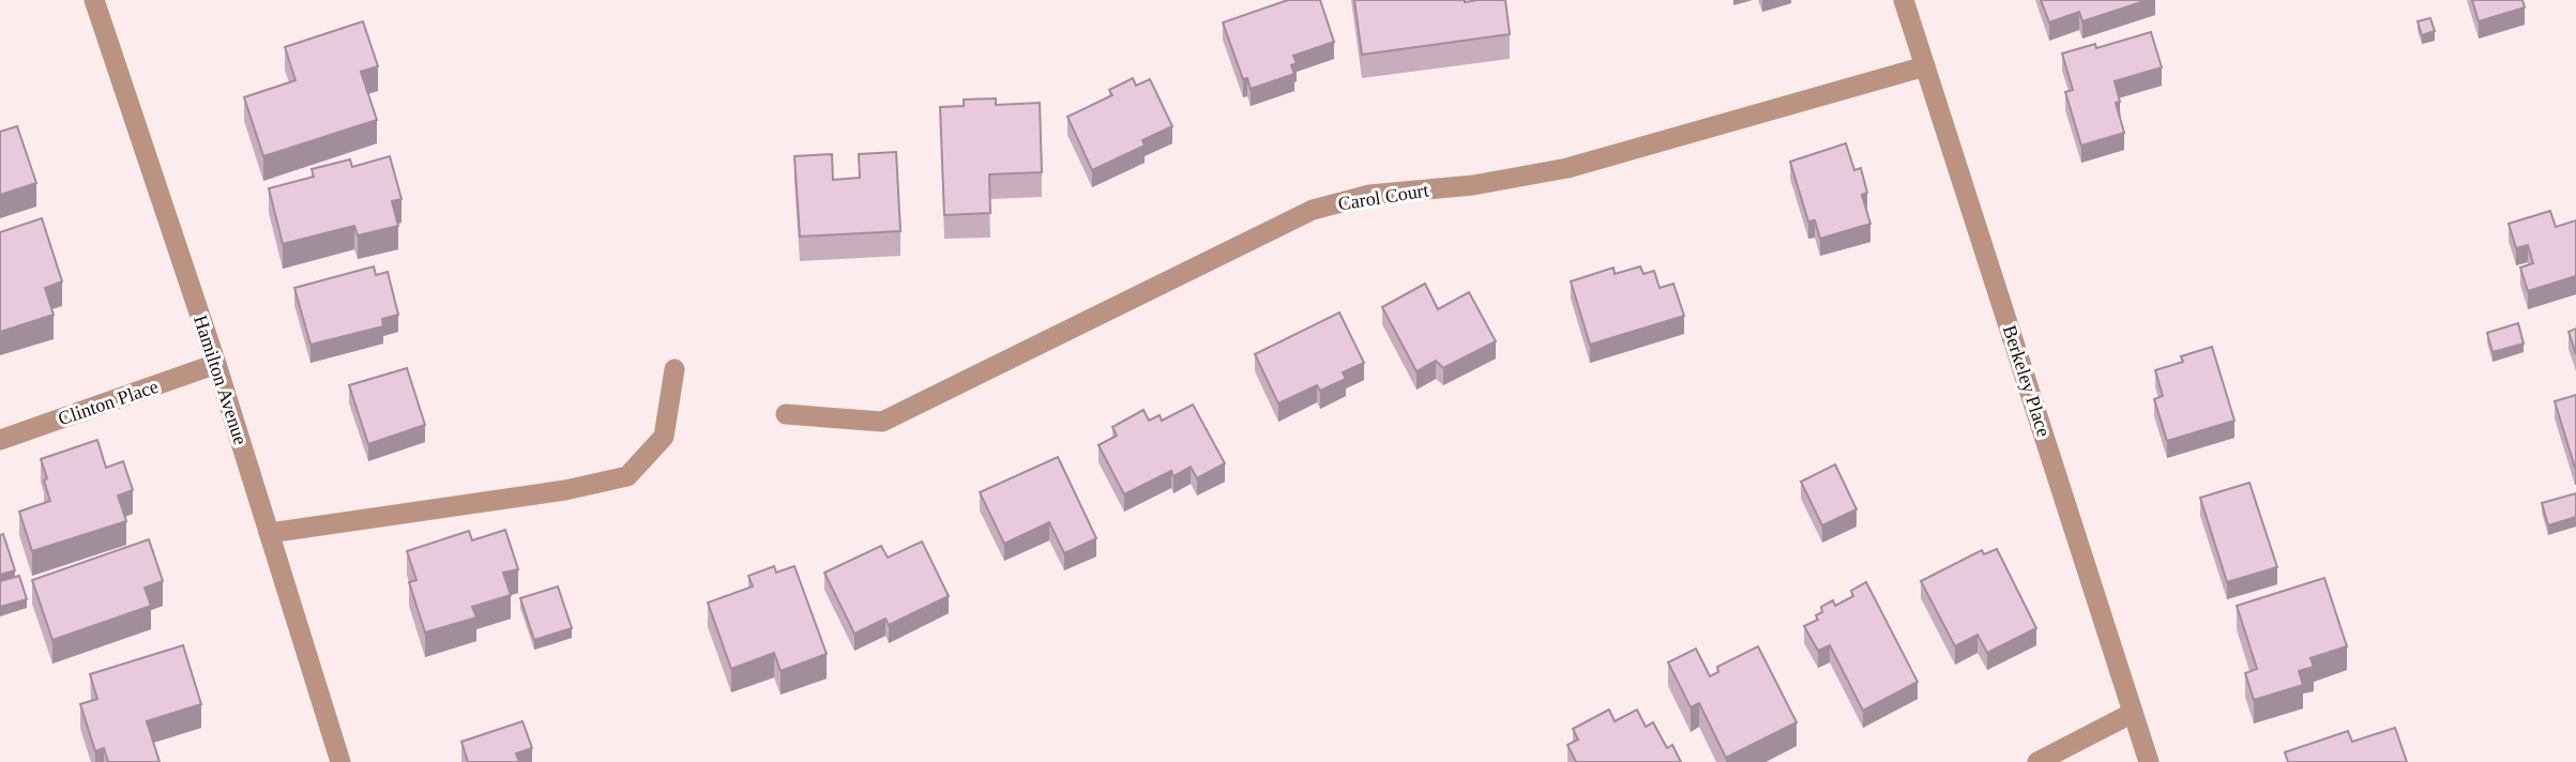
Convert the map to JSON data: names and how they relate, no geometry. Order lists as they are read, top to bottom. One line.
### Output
{"streets":{"street":["Carol Court","Hamilton Avenue","Berkeley Place","Clinton Place"]},"crossings":[["Carol Court","Berkeley Place"],["Hamilton Avenue","Clinton Place"]]}
